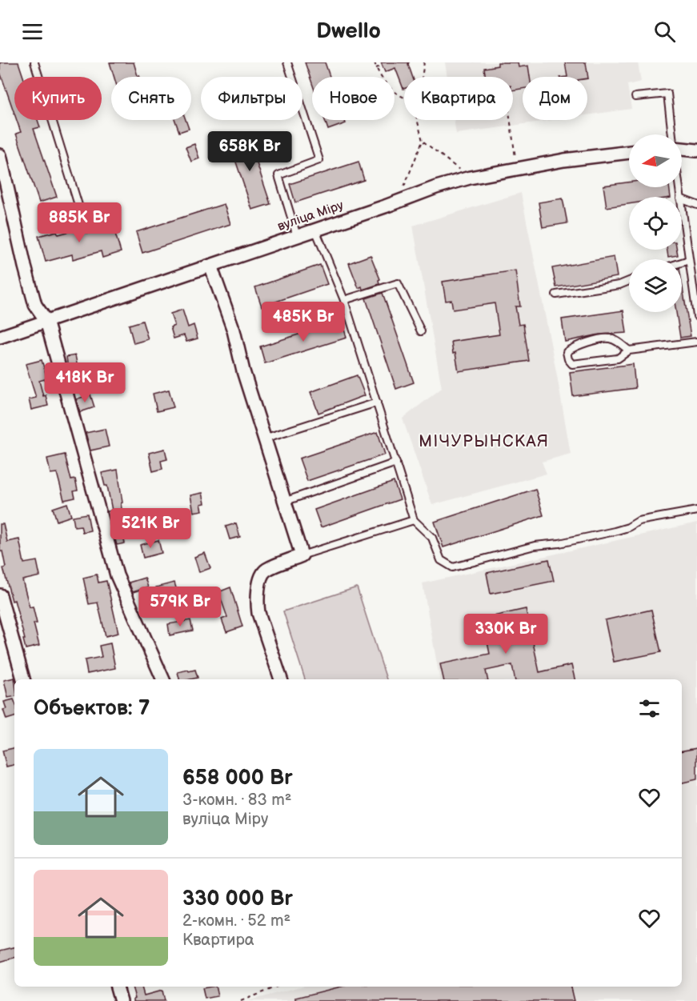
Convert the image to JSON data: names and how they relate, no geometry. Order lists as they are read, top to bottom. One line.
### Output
{"streets":{"street":["вуліца Міру"]},"districts":["МІЧУРЫНСКАЯ"],"north":"left","page":{"header":"Dwello","chip":["Купить","Снять","Фильтры","Новое","Квартира","Дом"],"price":["658K Br","885K Br","485K Br","418K Br","521K Br","579K Br","330K Br"],"heading":"Объектов: 7","list":[{"name":"658 000 Br","note":"3-комн. · 83 m² · вуліца Міру"},{"name":"330 000 Br","note":"2-комн. · 52 m² · Квартира"}]}}
